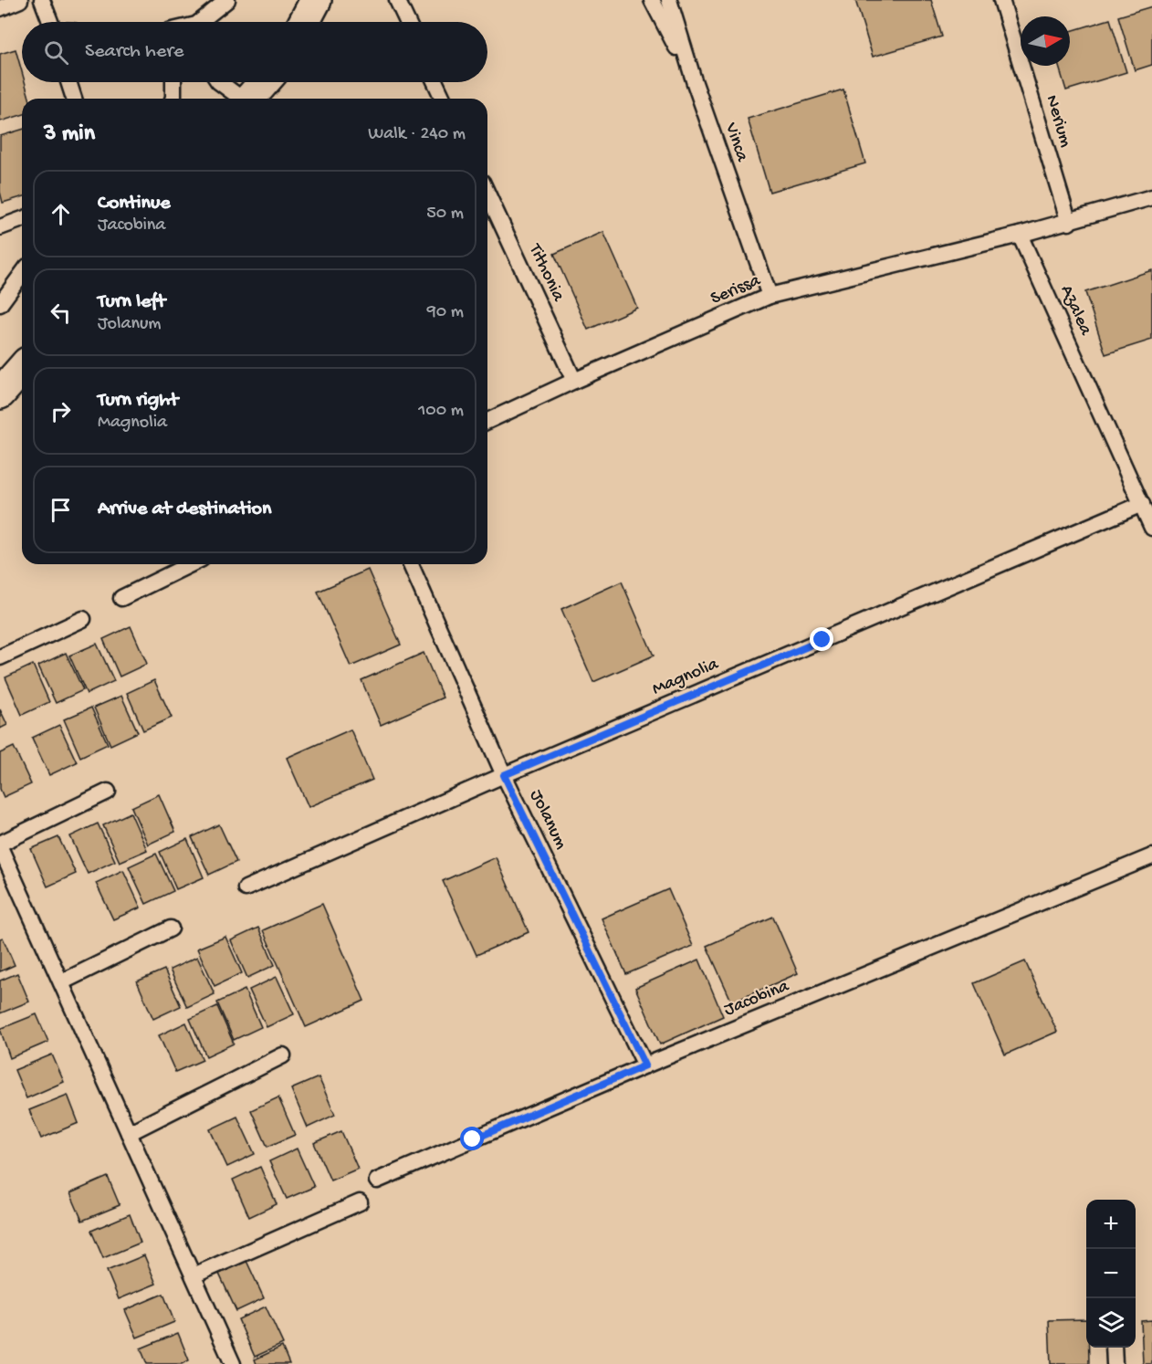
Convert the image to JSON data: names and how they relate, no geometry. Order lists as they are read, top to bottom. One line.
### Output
{"streets":{"lane":["Nerium","Vinca","Tithonia","Serissa","Azalea","Magnolia","Jolanum","Jacobina"]},"crossings":[["Vinca","Serissa"],["Tithonia","Serissa"],["Serissa","Azalea"],["Azalea","Magnolia"],["Magnolia","Jolanum"],["Jolanum","Jacobina"]],"north":"right","page":{"search":"Search here","heading":["3 min","Walk · 240 m"],"list":[["Continue","Jacobina","50 m"],["Turn left","Jolanum","90 m"],["Turn right","Magnolia","100 m"],"Arrive at destination"],"map_buttons":["+","−"]}}
